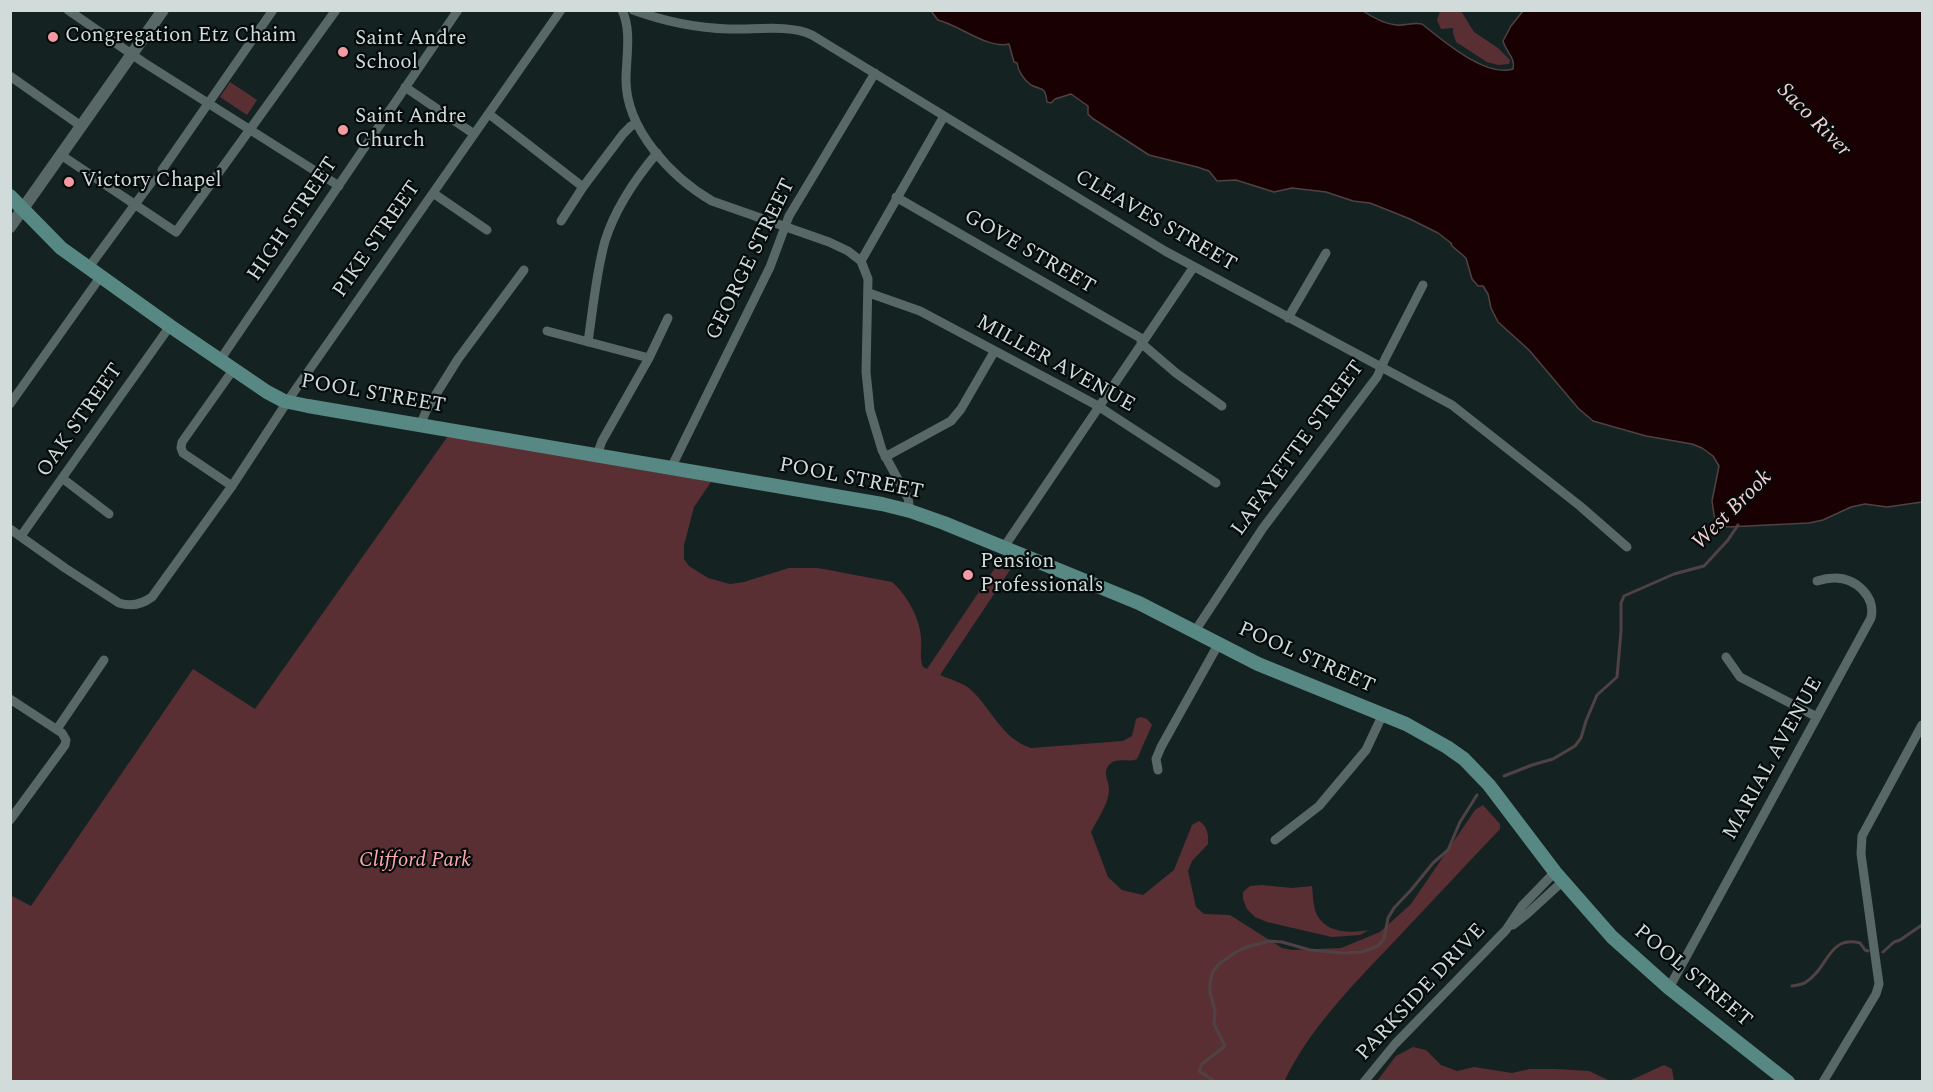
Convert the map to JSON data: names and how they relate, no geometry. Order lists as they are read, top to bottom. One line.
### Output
{"streets":{"main road":["POOL STREET"],"street":["HIGH STREET","CLEAVES STREET","PIKE STREET","GOVE STREET","GEORGE STREET","MILLER AVENUE","OAK STREET","LAFAYETTE STREET","MARIAL AVENUE","PARKSIDE DRIVE"]},"crossings":[["HIGH STREET","POOL STREET"],["CLEAVES STREET","GEORGE STREET"],["CLEAVES STREET","LAFAYETTE STREET"],["PIKE STREET","POOL STREET"],["PIKE STREET","OAK STREET"],["GEORGE STREET","POOL STREET"],["POOL STREET","OAK STREET"],["POOL STREET","LAFAYETTE STREET"],["POOL STREET","MARIAL AVENUE"],["POOL STREET","PARKSIDE DRIVE"]],"water":["Saco River","West Brook"],"parks":["Clifford Park"],"places":["Congregation Etz Chaim","Saint Andre School","Saint Andre Church","Victory Chapel","Pension Professionals"]}
